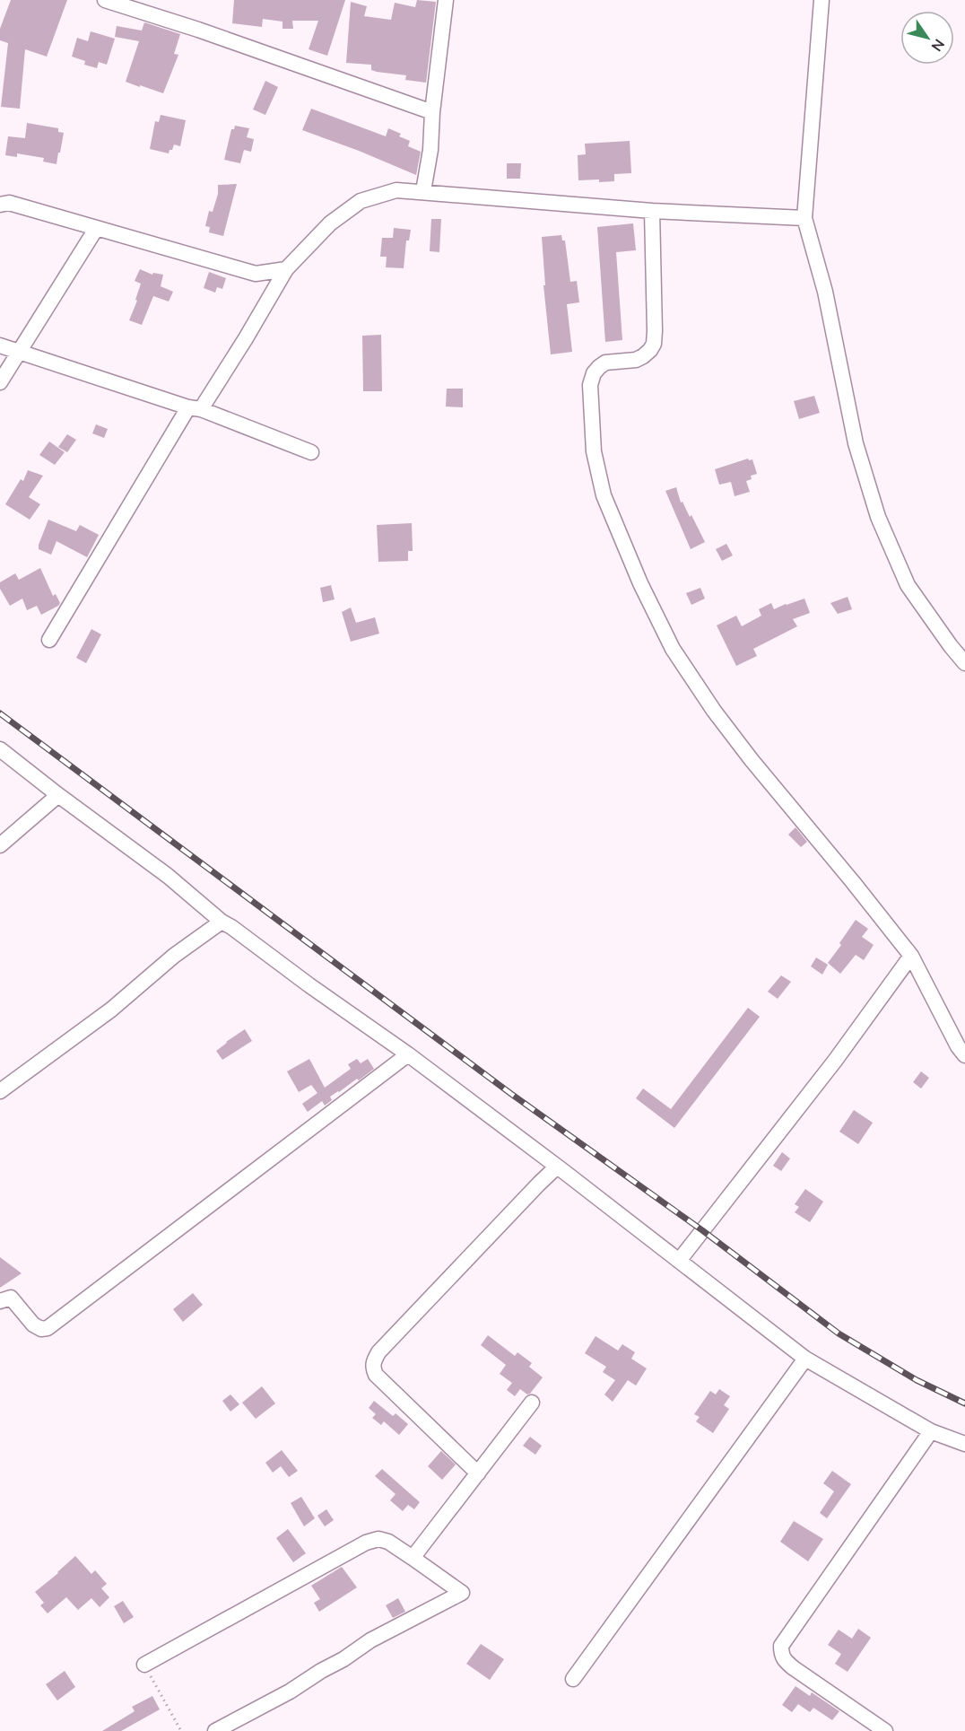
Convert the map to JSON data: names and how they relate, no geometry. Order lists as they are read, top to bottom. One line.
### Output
{"north":"bottom right"}
